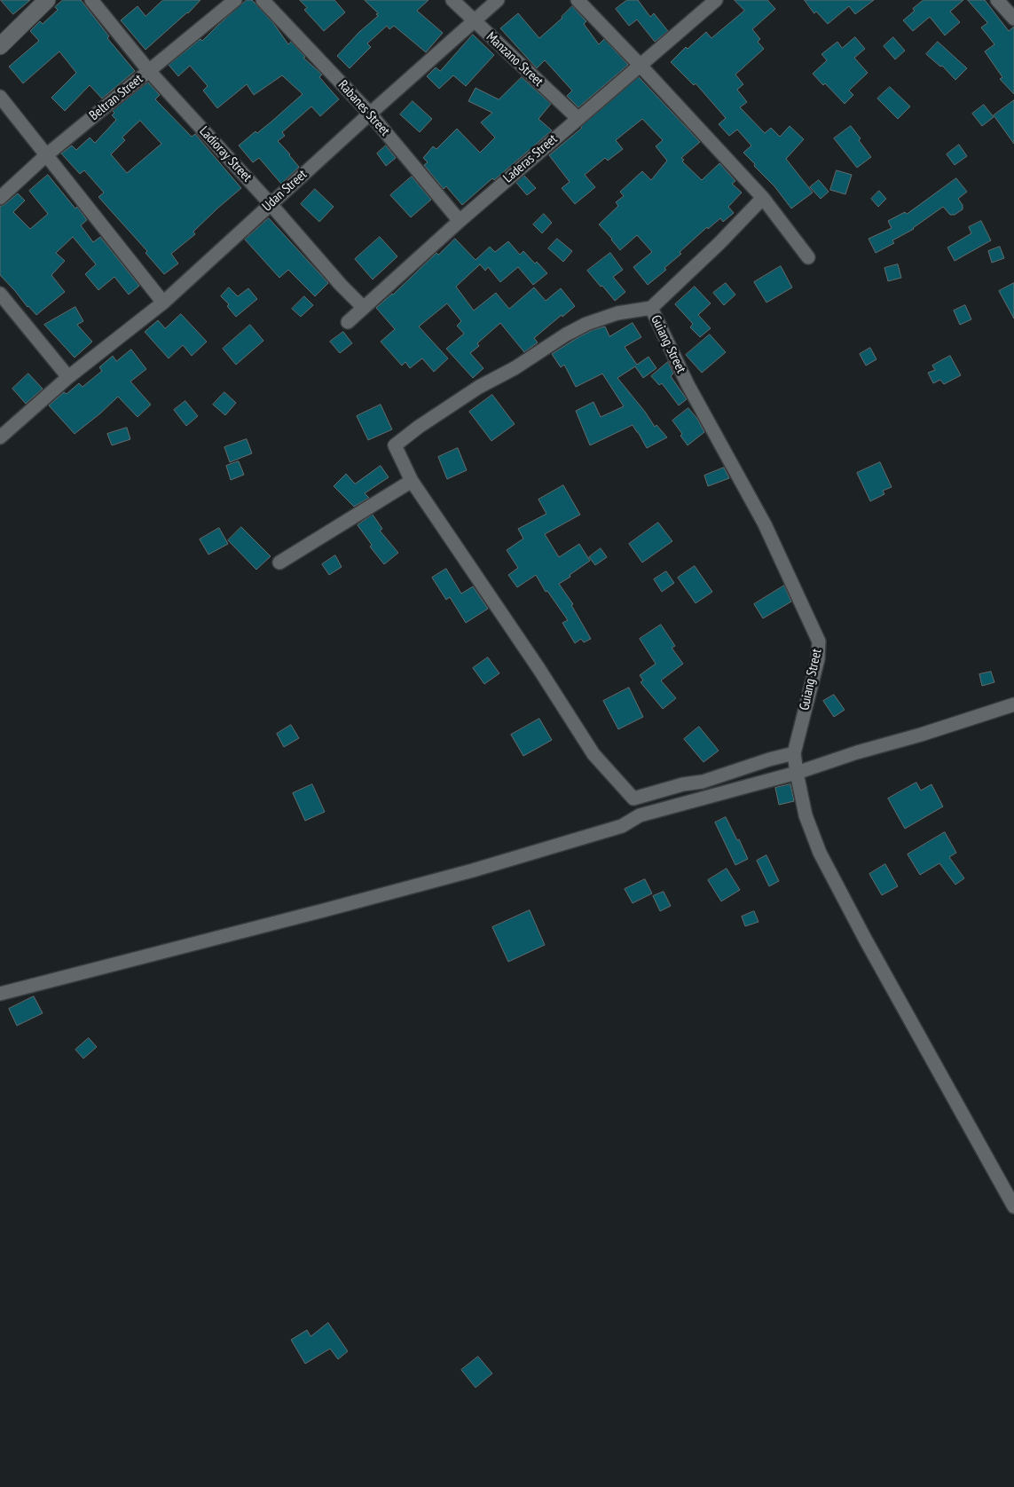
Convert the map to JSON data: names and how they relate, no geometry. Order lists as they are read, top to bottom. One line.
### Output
{"streets":{"street":["Manzano Street","Beltran Street","Rabanes Street","Ladioray Street","Laderas Street","Udan Street","Guiang Street"]},"crossings":[["Manzano Street","Laderas Street"],["Manzano Street","Udan Street"],["Beltran Street","Ladioray Street"],["Rabanes Street","Laderas Street"],["Rabanes Street","Udan Street"],["Ladioray Street","Laderas Street"],["Ladioray Street","Udan Street"]]}
